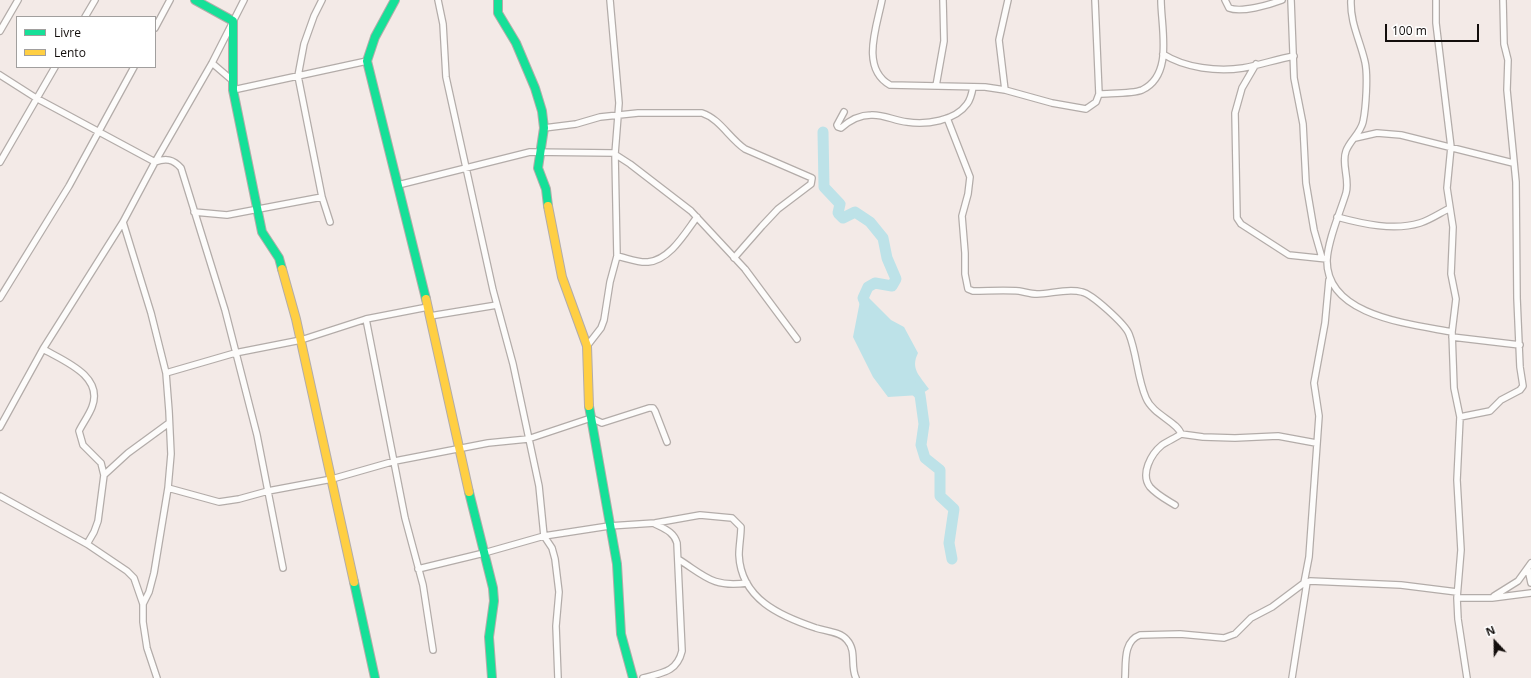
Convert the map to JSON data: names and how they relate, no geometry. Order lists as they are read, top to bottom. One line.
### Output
{"legend":["Livre","Lento"],"scale_bar":"100 m","north":"top"}
